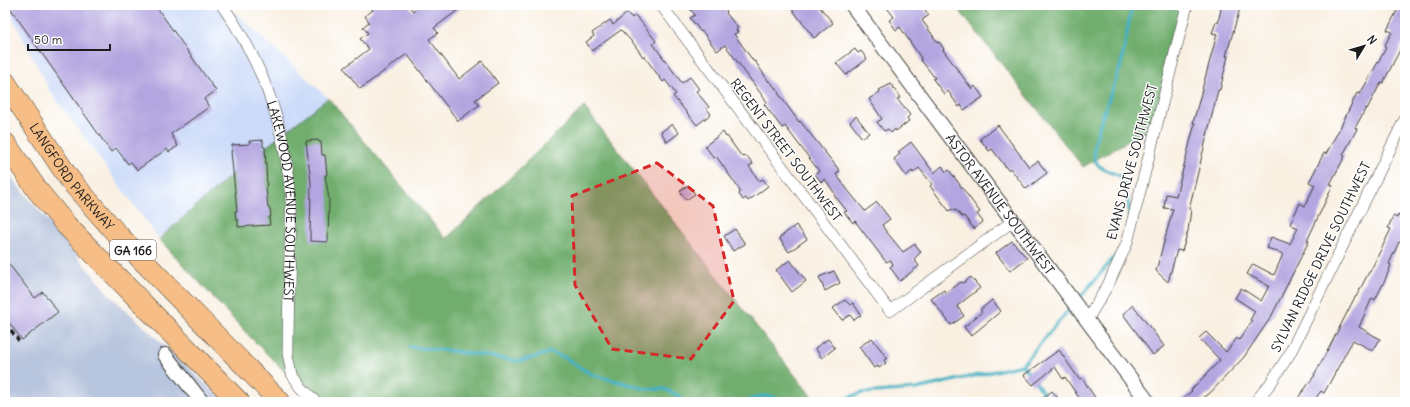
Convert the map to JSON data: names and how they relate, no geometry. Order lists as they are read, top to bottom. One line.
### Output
{"streets":{"highway":["LANGFORD PARKWAY","GA 166"],"street":["REGENT STREET SOUTHWEST","EVANS DRIVE SOUTHWEST","LAKEWOOD AVENUE SOUTHWEST","ASTOR AVENUE SOUTHWEST","SYLVAN RIDGE DRIVE SOUTHWEST"]},"crossings":[["REGENT STREET SOUTHWEST","ASTOR AVENUE SOUTHWEST"],["EVANS DRIVE SOUTHWEST","ASTOR AVENUE SOUTHWEST"]],"scale_bar":"50 m","north":"top right"}
